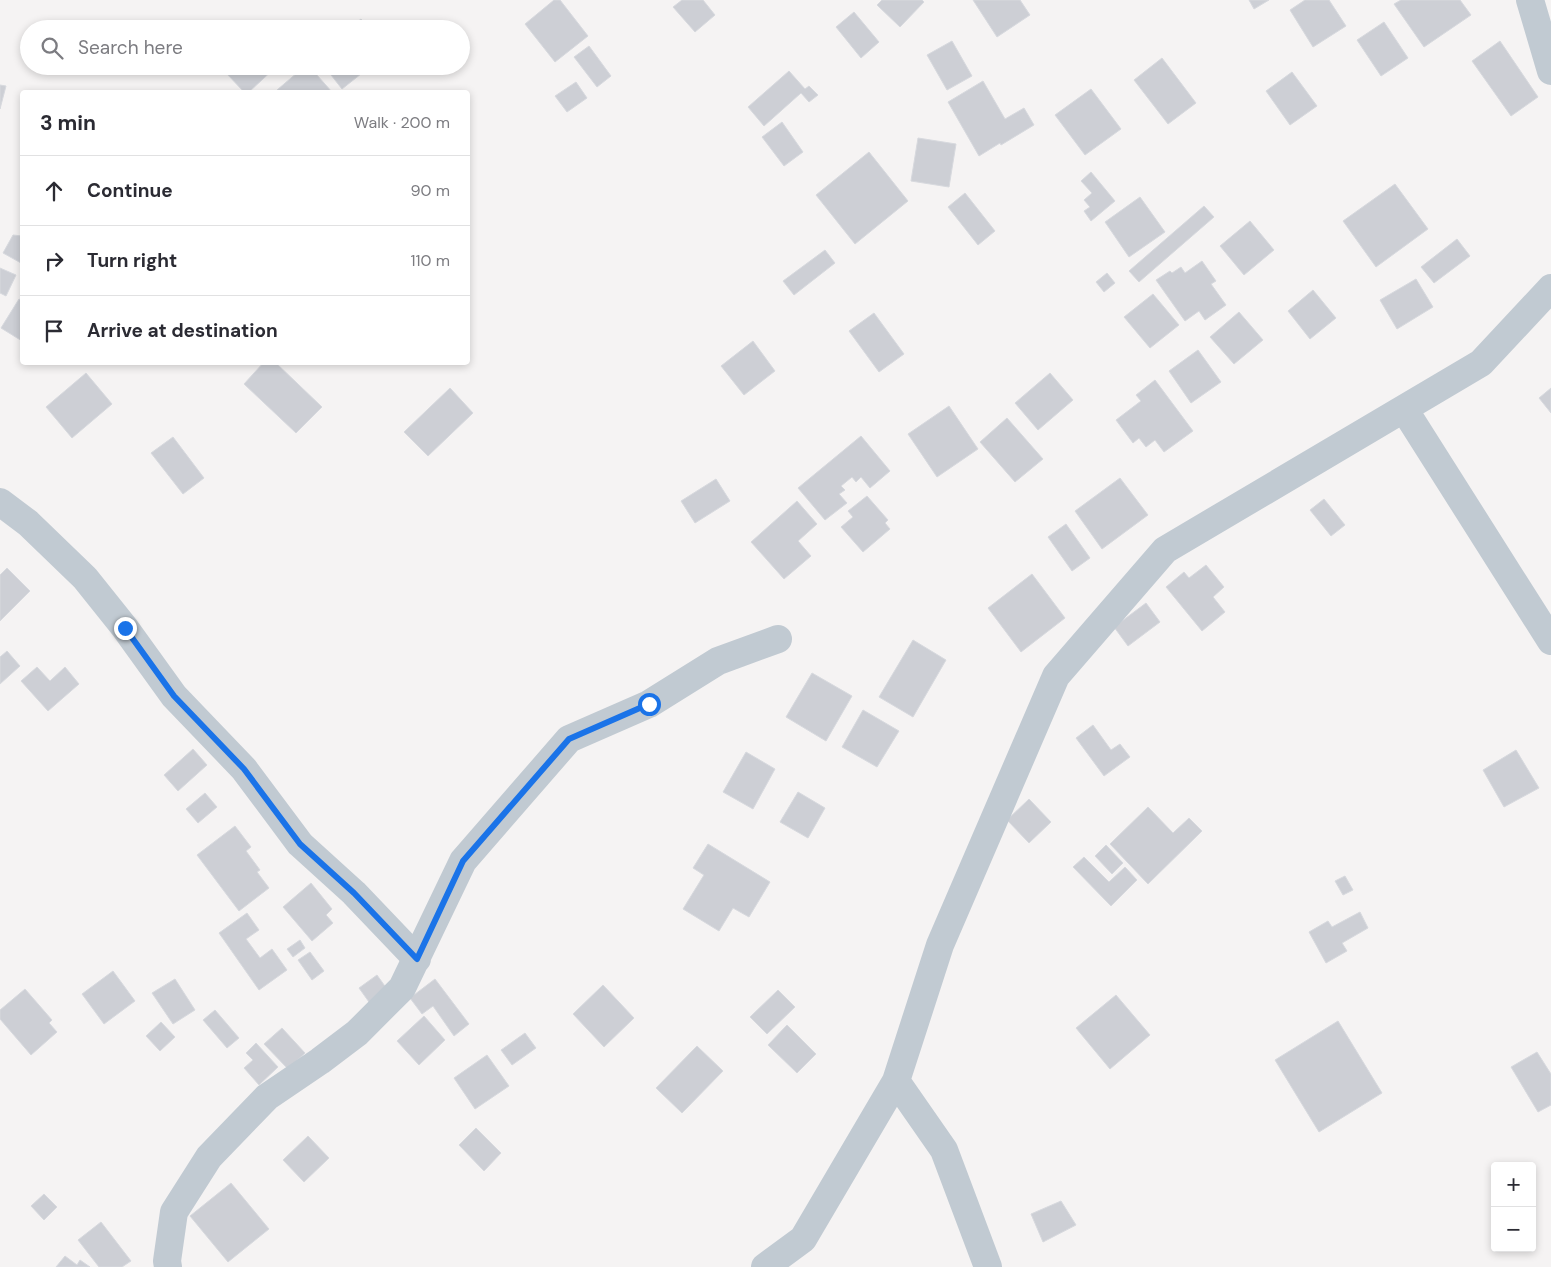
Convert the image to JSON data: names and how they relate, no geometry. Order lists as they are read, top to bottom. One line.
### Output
{"page":{"search":"Search here","heading":["3 min","Walk · 200 m"],"list":[["Continue","90 m"],["Turn right","110 m"],"Arrive at destination"],"map_buttons":["+","−"]}}
